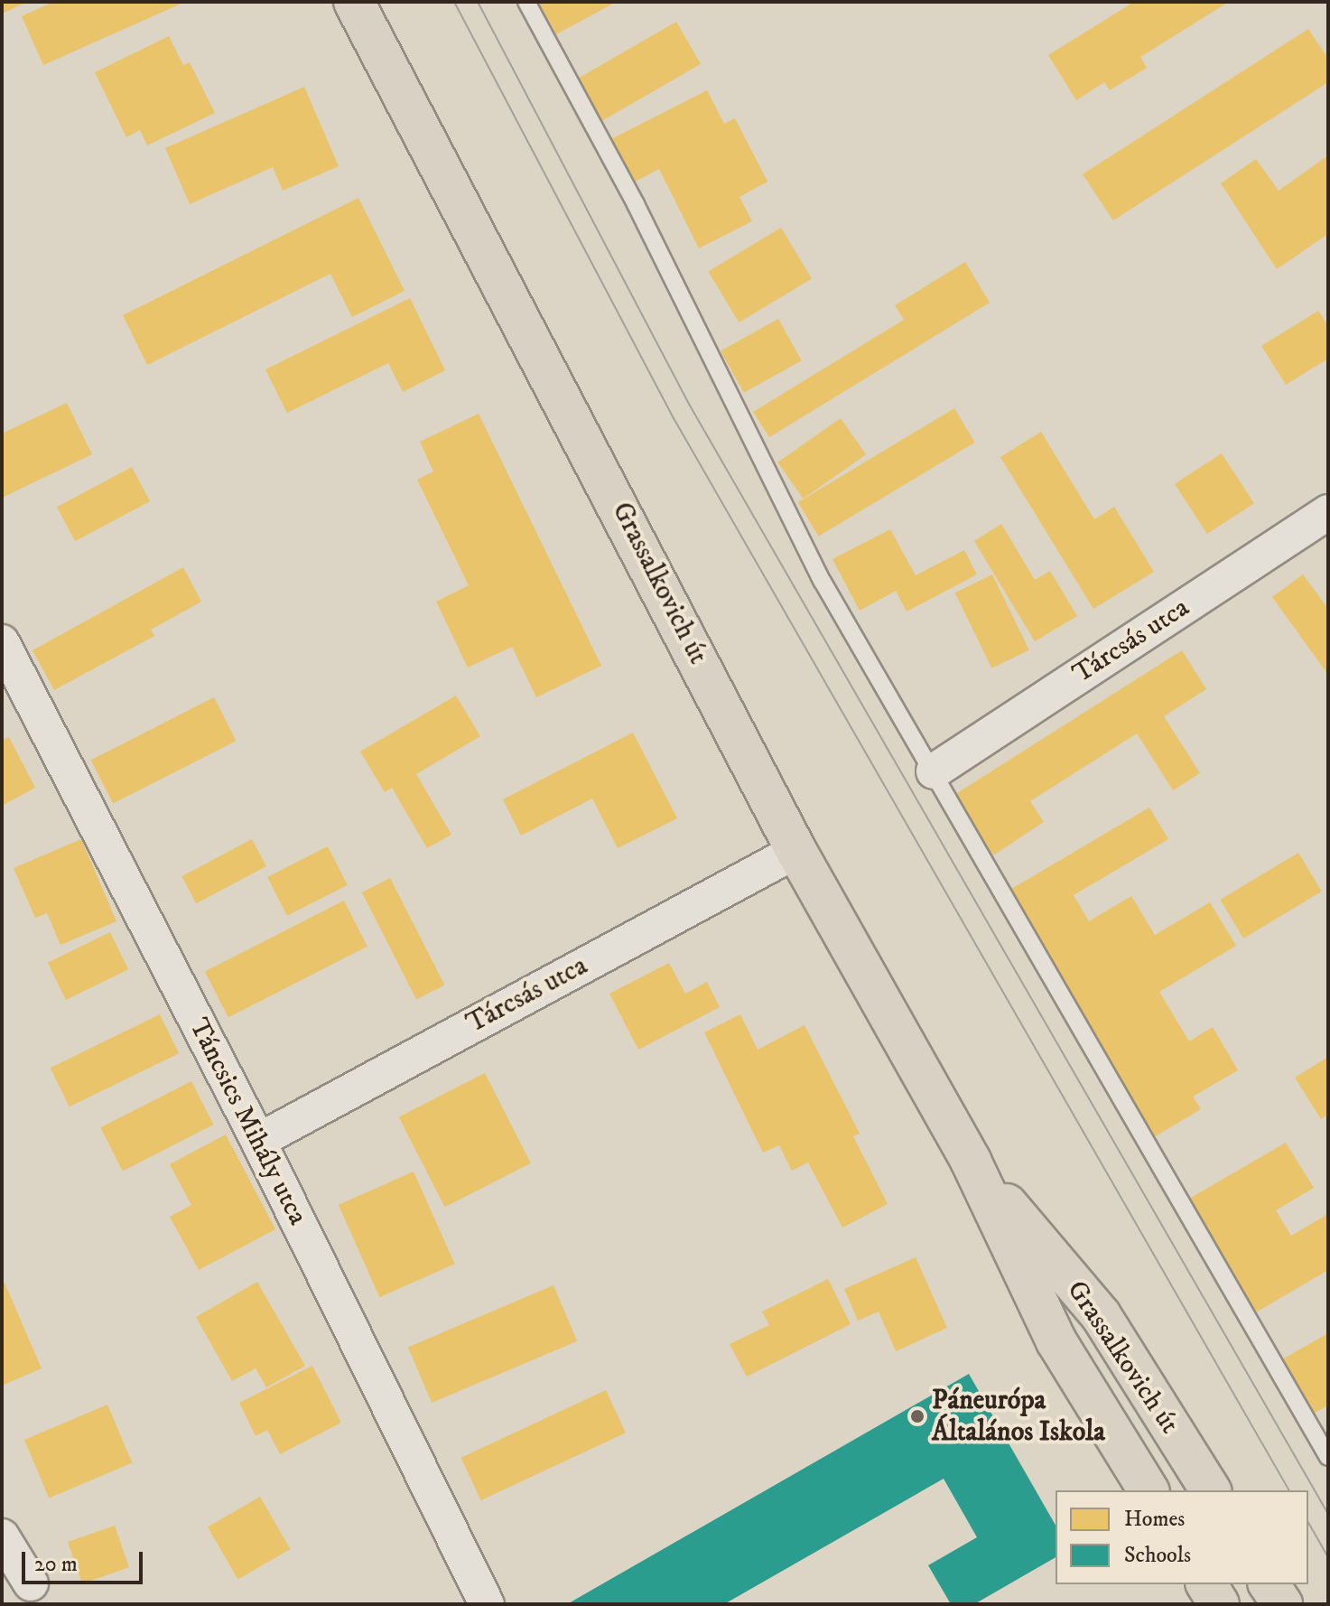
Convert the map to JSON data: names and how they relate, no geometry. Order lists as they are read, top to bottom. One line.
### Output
{"streets":{"main road":["Grassalkovich út"],"street":["Tárcsás utca","Táncsics Mihály utca"]},"crossings":[["Grassalkovich út","Tárcsás utca"],["Tárcsás utca","Táncsics Mihály utca"]],"places":["Páneurópa Általános Iskola"],"legend":["Homes","Schools"],"scale_bar":"20 m"}
